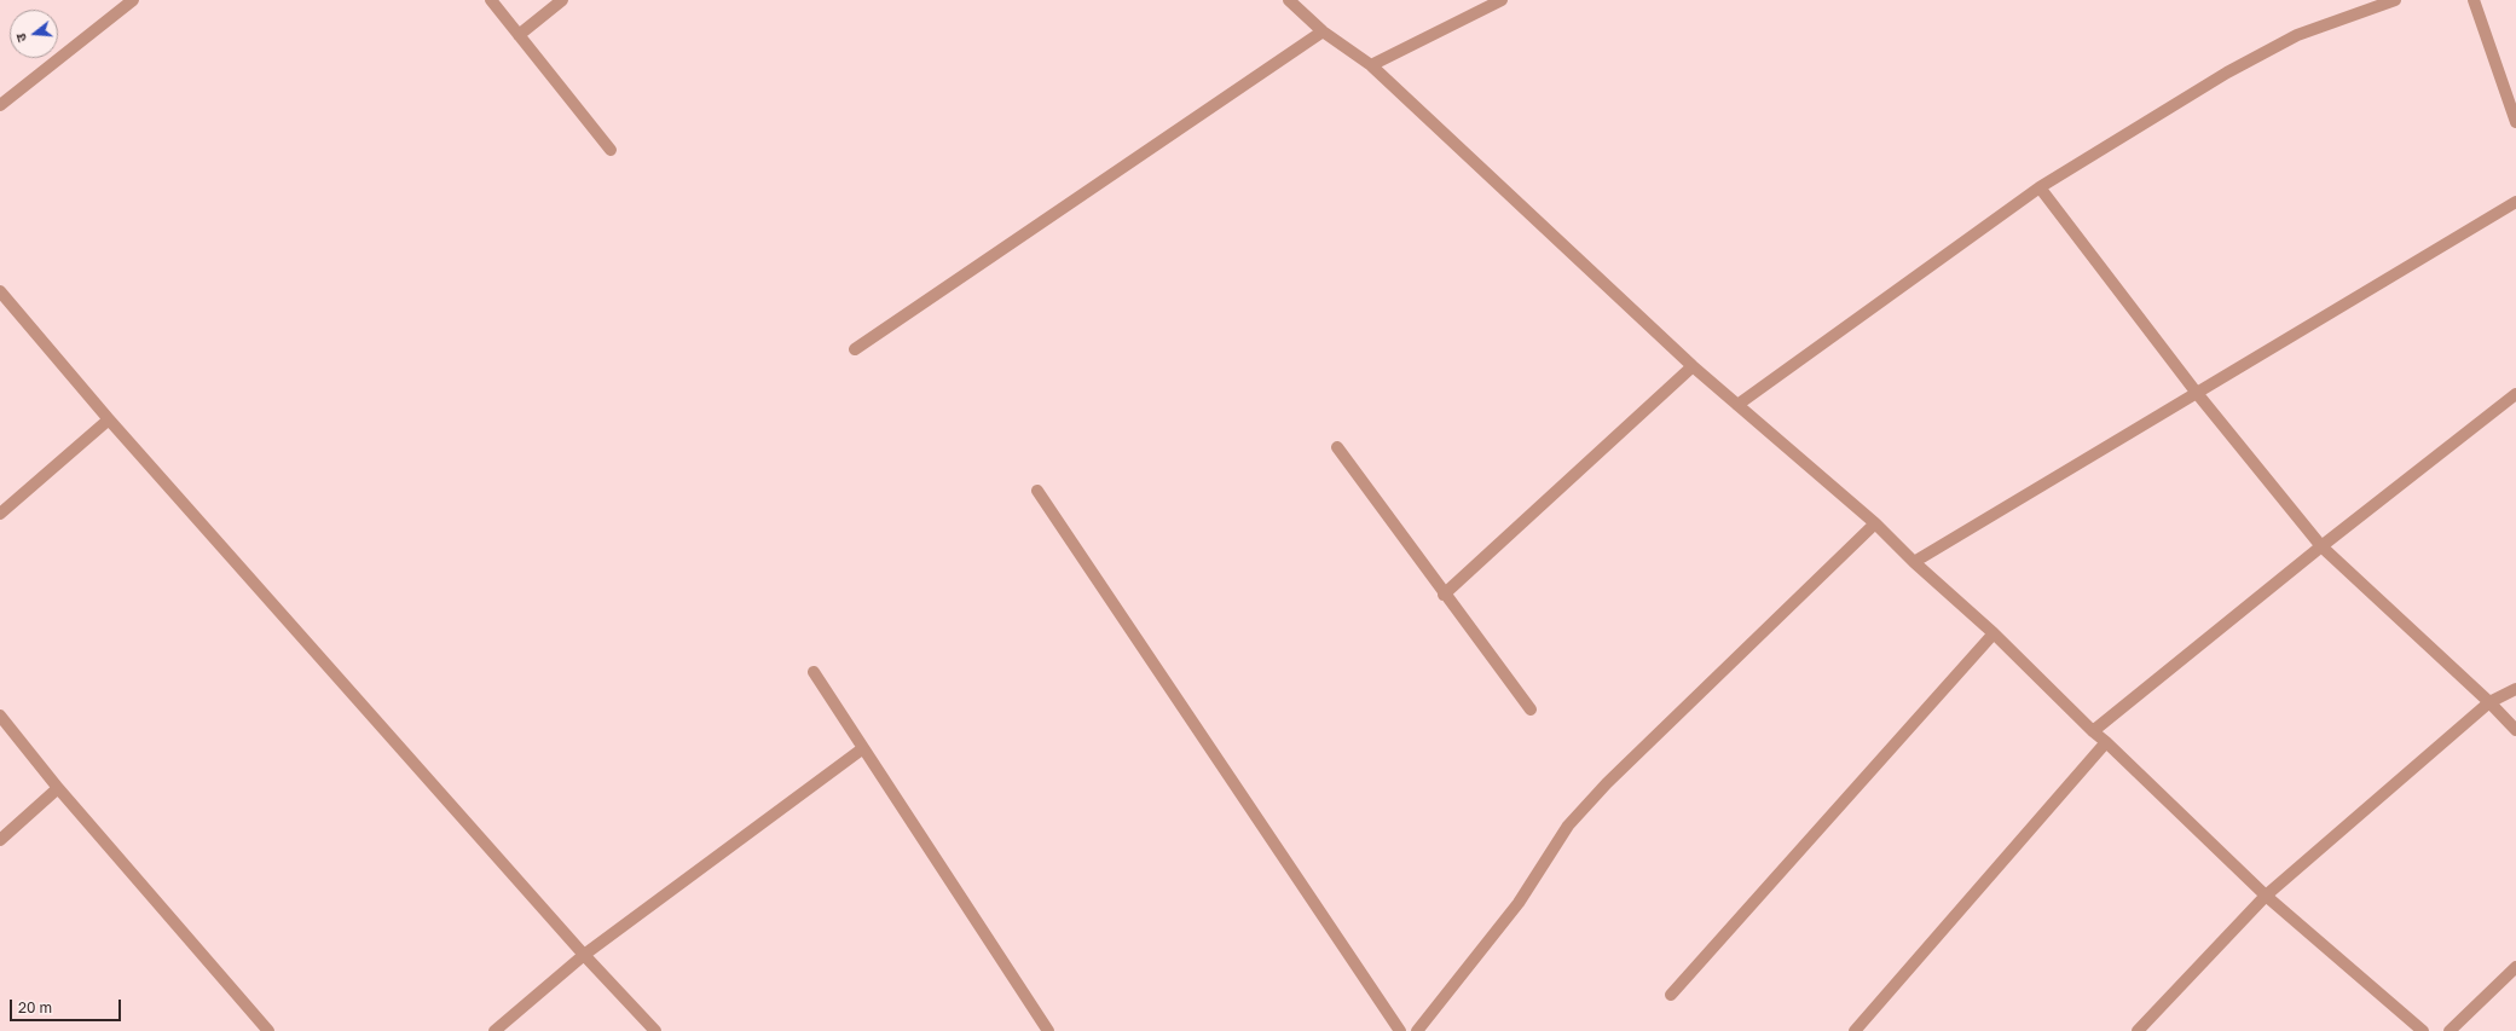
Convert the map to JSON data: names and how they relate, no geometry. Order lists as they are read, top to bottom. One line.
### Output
{"scale_bar":"20 m","north":"left"}
